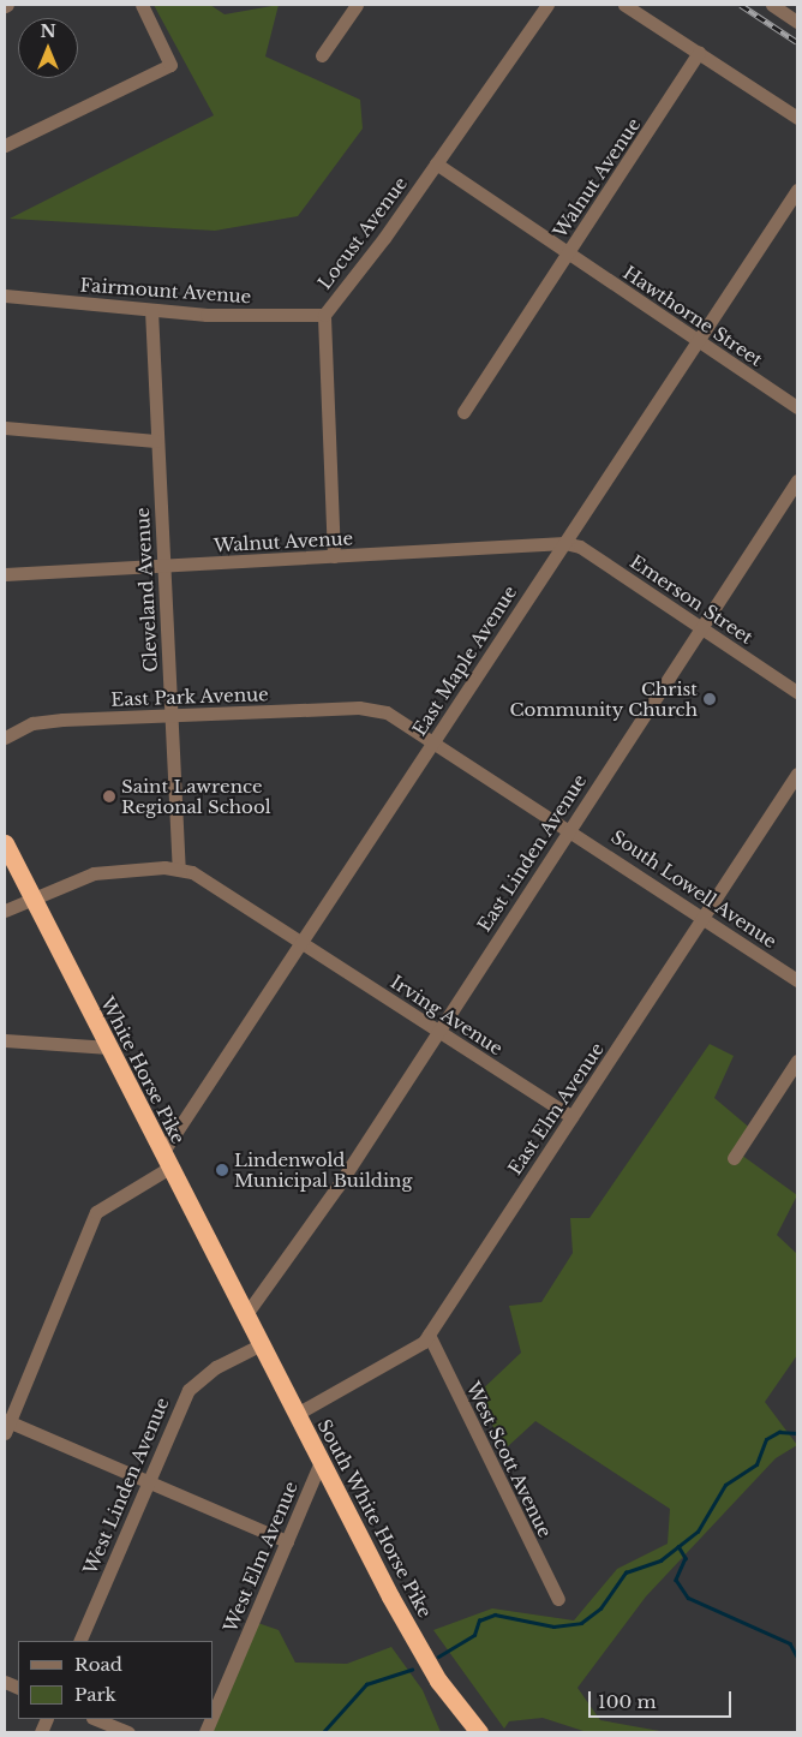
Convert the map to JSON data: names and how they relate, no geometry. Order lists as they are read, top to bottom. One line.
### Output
{"streets":{"highway":["White Horse Pike","South White Horse Pike"],"street":["Walnut Avenue","Locust Avenue","Fairmount Avenue","Hawthorne Street","Cleveland Avenue","Emerson Street","East Maple Avenue","East Park Avenue","East Linden Avenue","South Lowell Avenue","Irving Avenue","East Elm Avenue","West Scott Avenue","West Linden Avenue","West Elm Avenue"]},"crossings":[["Walnut Avenue","Locust Avenue"],["Walnut Avenue","Hawthorne Street"],["Walnut Avenue","Cleveland Avenue"],["Walnut Avenue","Emerson Street"],["Walnut Avenue","East Maple Avenue"],["Locust Avenue","Fairmount Avenue"],["Locust Avenue","Hawthorne Street"],["Fairmount Avenue","Cleveland Avenue"],["Hawthorne Street","East Maple Avenue"],["Cleveland Avenue","East Park Avenue"],["Cleveland Avenue","Irving Avenue"],["Emerson Street","East Maple Avenue"],["Emerson Street","East Linden Avenue"],["East Maple Avenue","South Lowell Avenue"],["East Maple Avenue","Irving Avenue"],["East Maple Avenue","White Horse Pike"],["East Park Avenue","South Lowell Avenue"],["East Linden Avenue","South Lowell Avenue"],["East Linden Avenue","Irving Avenue"],["East Linden Avenue","White Horse Pike"],["East Linden Avenue","South White Horse Pike"],["South Lowell Avenue","East Elm Avenue"],["Irving Avenue","East Elm Avenue"],["White Horse Pike","South White Horse Pike"],["East Elm Avenue","West Scott Avenue"],["East Elm Avenue","South White Horse Pike"],["West Linden Avenue","South White Horse Pike"],["South White Horse Pike","West Elm Avenue"]],"places":["Christ Community Church","Saint Lawrence Regional School","Lindenwold Municipal Building"],"legend":["Road","Park"],"scale_bar":"100 m","north":"top"}
